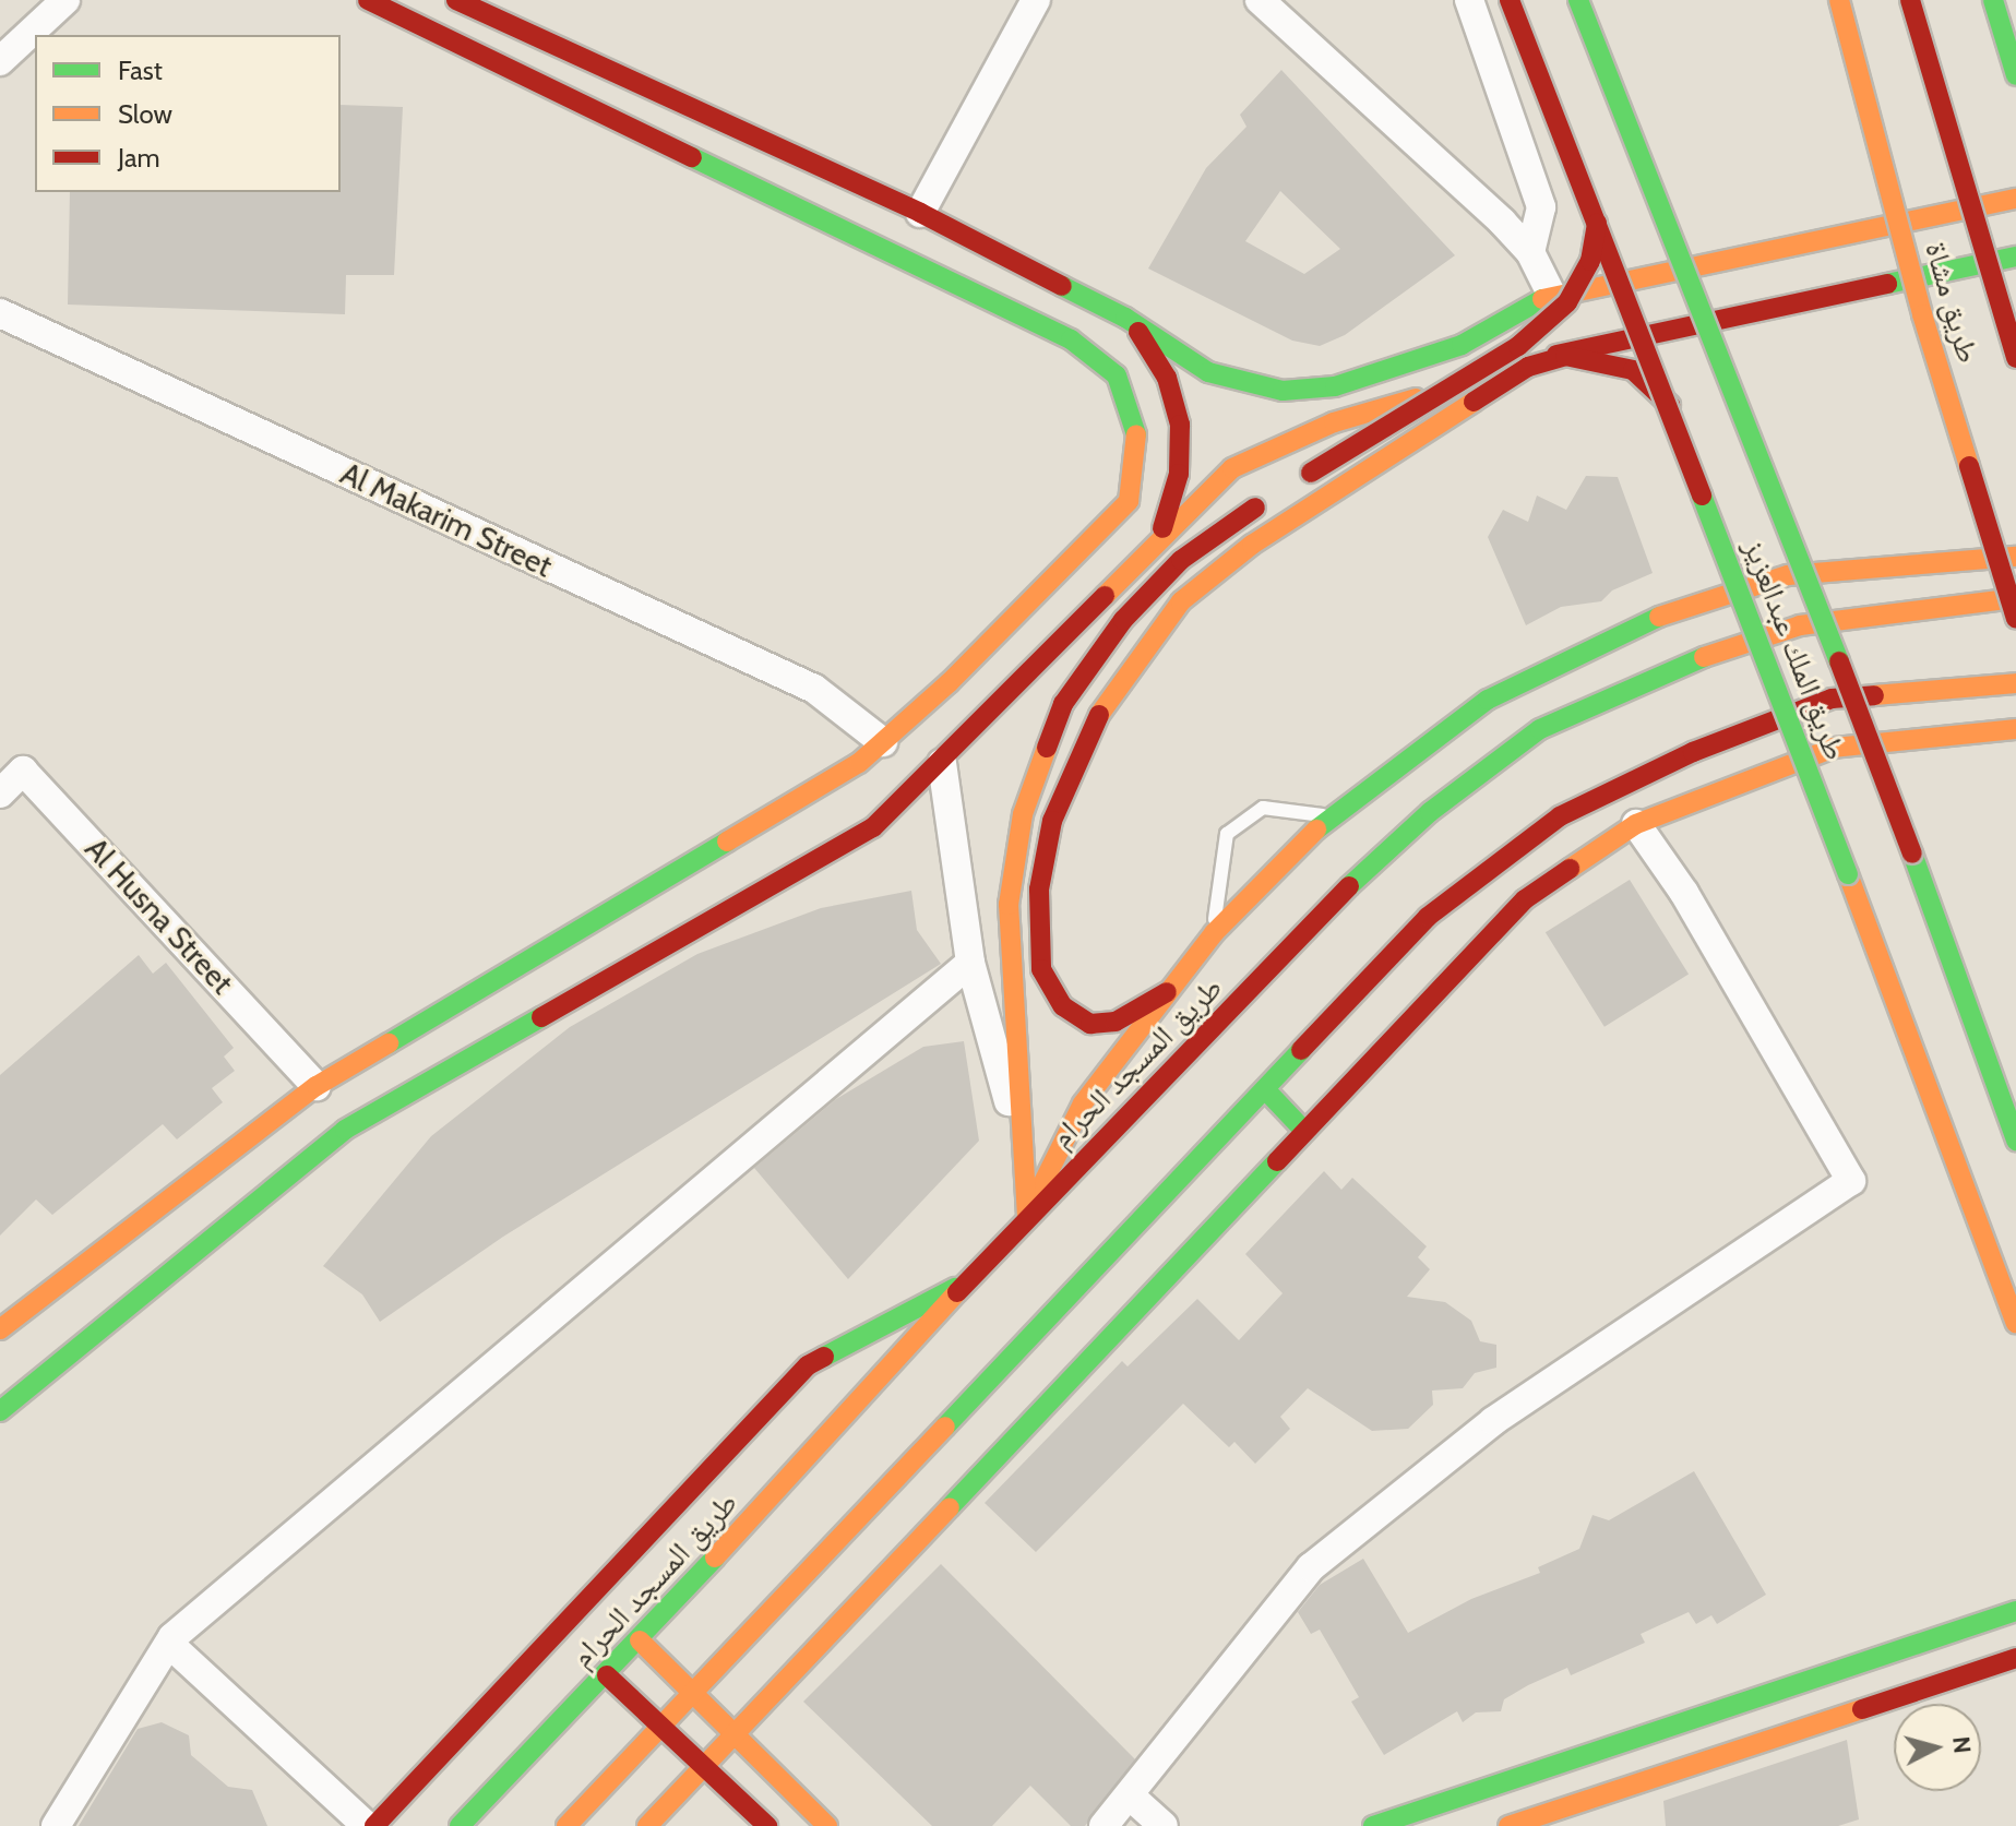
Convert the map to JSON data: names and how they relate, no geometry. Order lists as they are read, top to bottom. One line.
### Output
{"streets":{"main road":["طريق مشاة","طريق الملك عبدالعزيز","طريق المسجد الحرام"],"street":["Al Makarim Street","Al Husna Street"]},"legend":["Fast","Slow","Jam"],"north":"right"}
